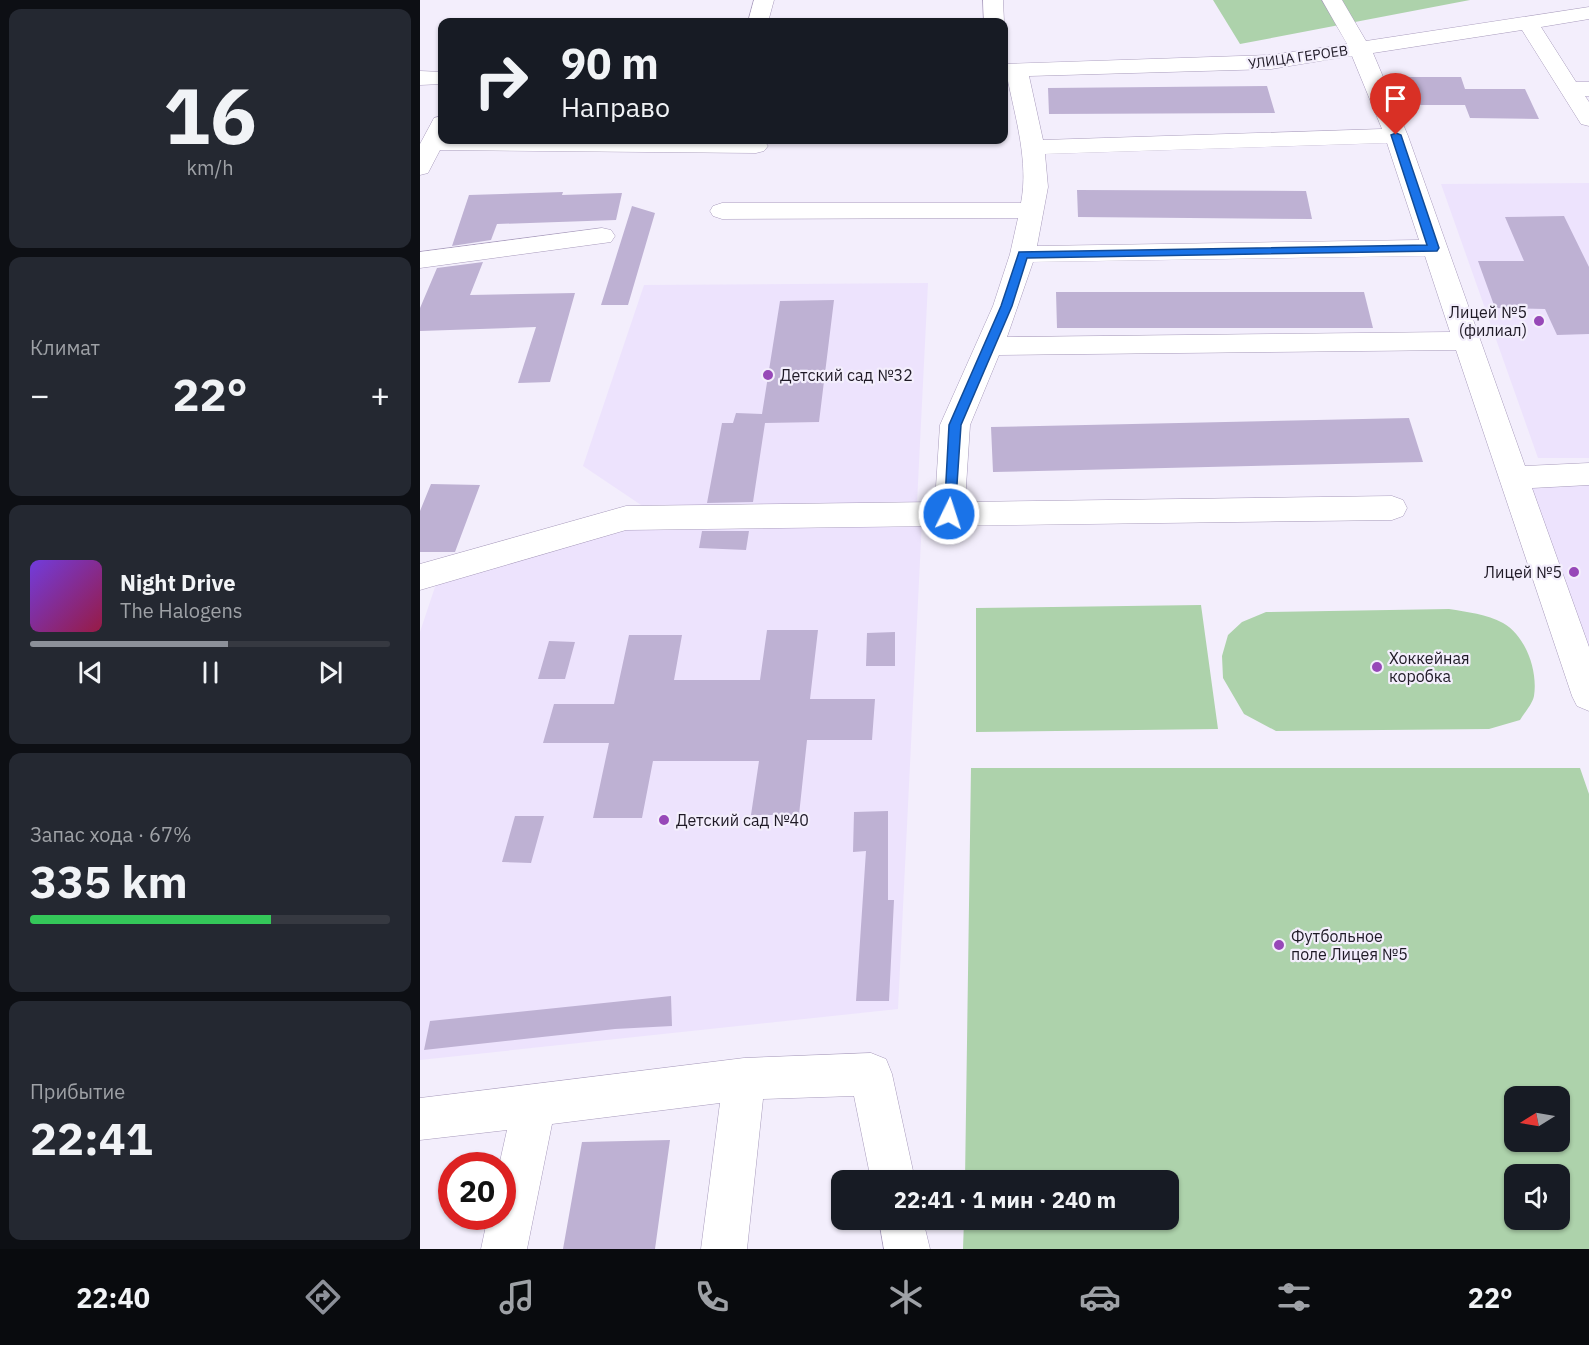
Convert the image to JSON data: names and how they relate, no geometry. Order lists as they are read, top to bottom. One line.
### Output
{"streets":{"street":["УЛИЦА ГЕРОЕВ"]},"places":["Лицей №5 (филиал)","Детский сад №32","Лицей №5","Хоккейная коробка","Детский сад №40","Футбольное поле Лицея №5"],"north":"left","page":{"tile":[["16","km/h"],"Климат",["Запас хода · 67%","335 km"],["Прибытие","22:41"]],"turn":["90 m","Направо"],"heat":["−","22°","+"],"song":["Night Drive","The Halogens"],"limit":"20","trip":"22:41 · 1 мин · 240 m","tabs":["22:40","22°"]}}
